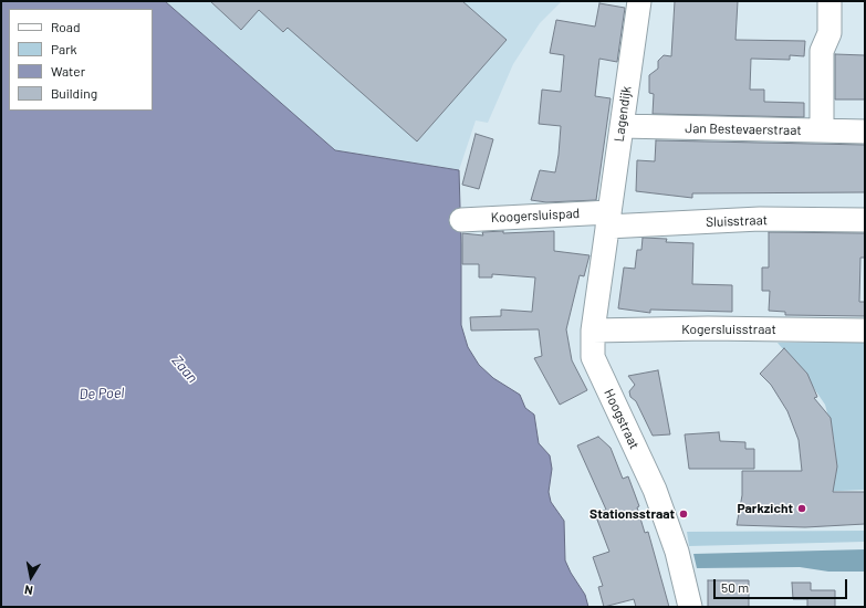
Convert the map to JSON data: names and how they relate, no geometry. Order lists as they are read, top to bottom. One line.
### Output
{"streets":{"street":["Lagendijk","Jan Bestevaerstraat","Koogersluispad","Sluisstraat","Kogersluisstraat","Hoogstraat"]},"crossings":[["Lagendijk","Jan Bestevaerstraat"],["Lagendijk","Koogersluispad"],["Lagendijk","Sluisstraat"],["Lagendijk","Hoogstraat"],["Koogersluispad","Sluisstraat"],["Koogersluispad","Hoogstraat"],["Sluisstraat","Hoogstraat"],["Kogersluisstraat","Hoogstraat"]],"water":["Zaan","De Poel"],"places":["Parkzicht","Stationsstraat"],"legend":["Road","Park","Water","Building"],"scale_bar":"50 m","north":"bottom"}
